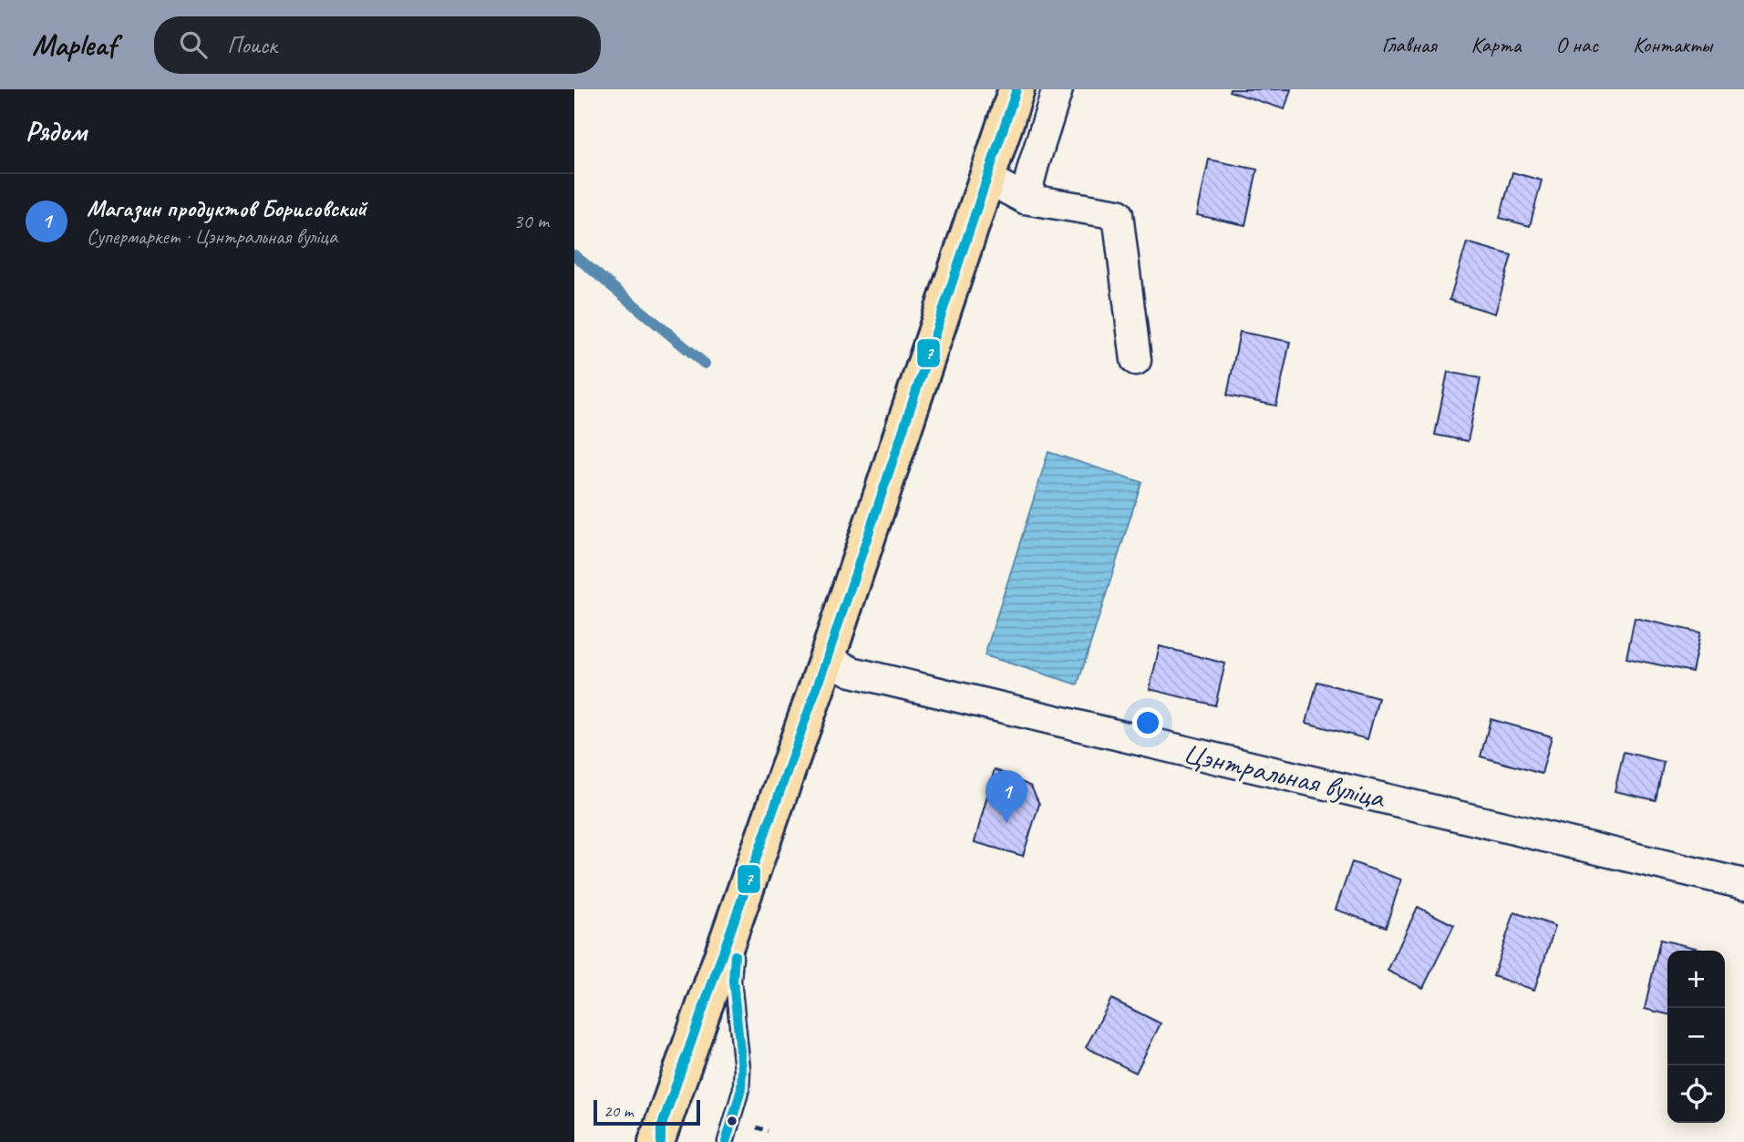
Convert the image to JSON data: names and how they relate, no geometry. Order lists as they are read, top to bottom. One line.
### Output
{"streets":{"street":["Цэнтральная вуліца"]},"lines":["transit line 7"],"scale_bar":"20 m","page":{"header":"Mapleaf","search":"Поиск","nav":["Главная","Карта","О нас","Контакты"],"heading":"Рядом","list":[{"mark":"1","name":"Магазин продуктов Борисовский","note":"Супермаркет · Цэнтральная вуліца","value":"30 m"}],"pins":"1","map_buttons":["+","−"],"scale":"20 m"}}
